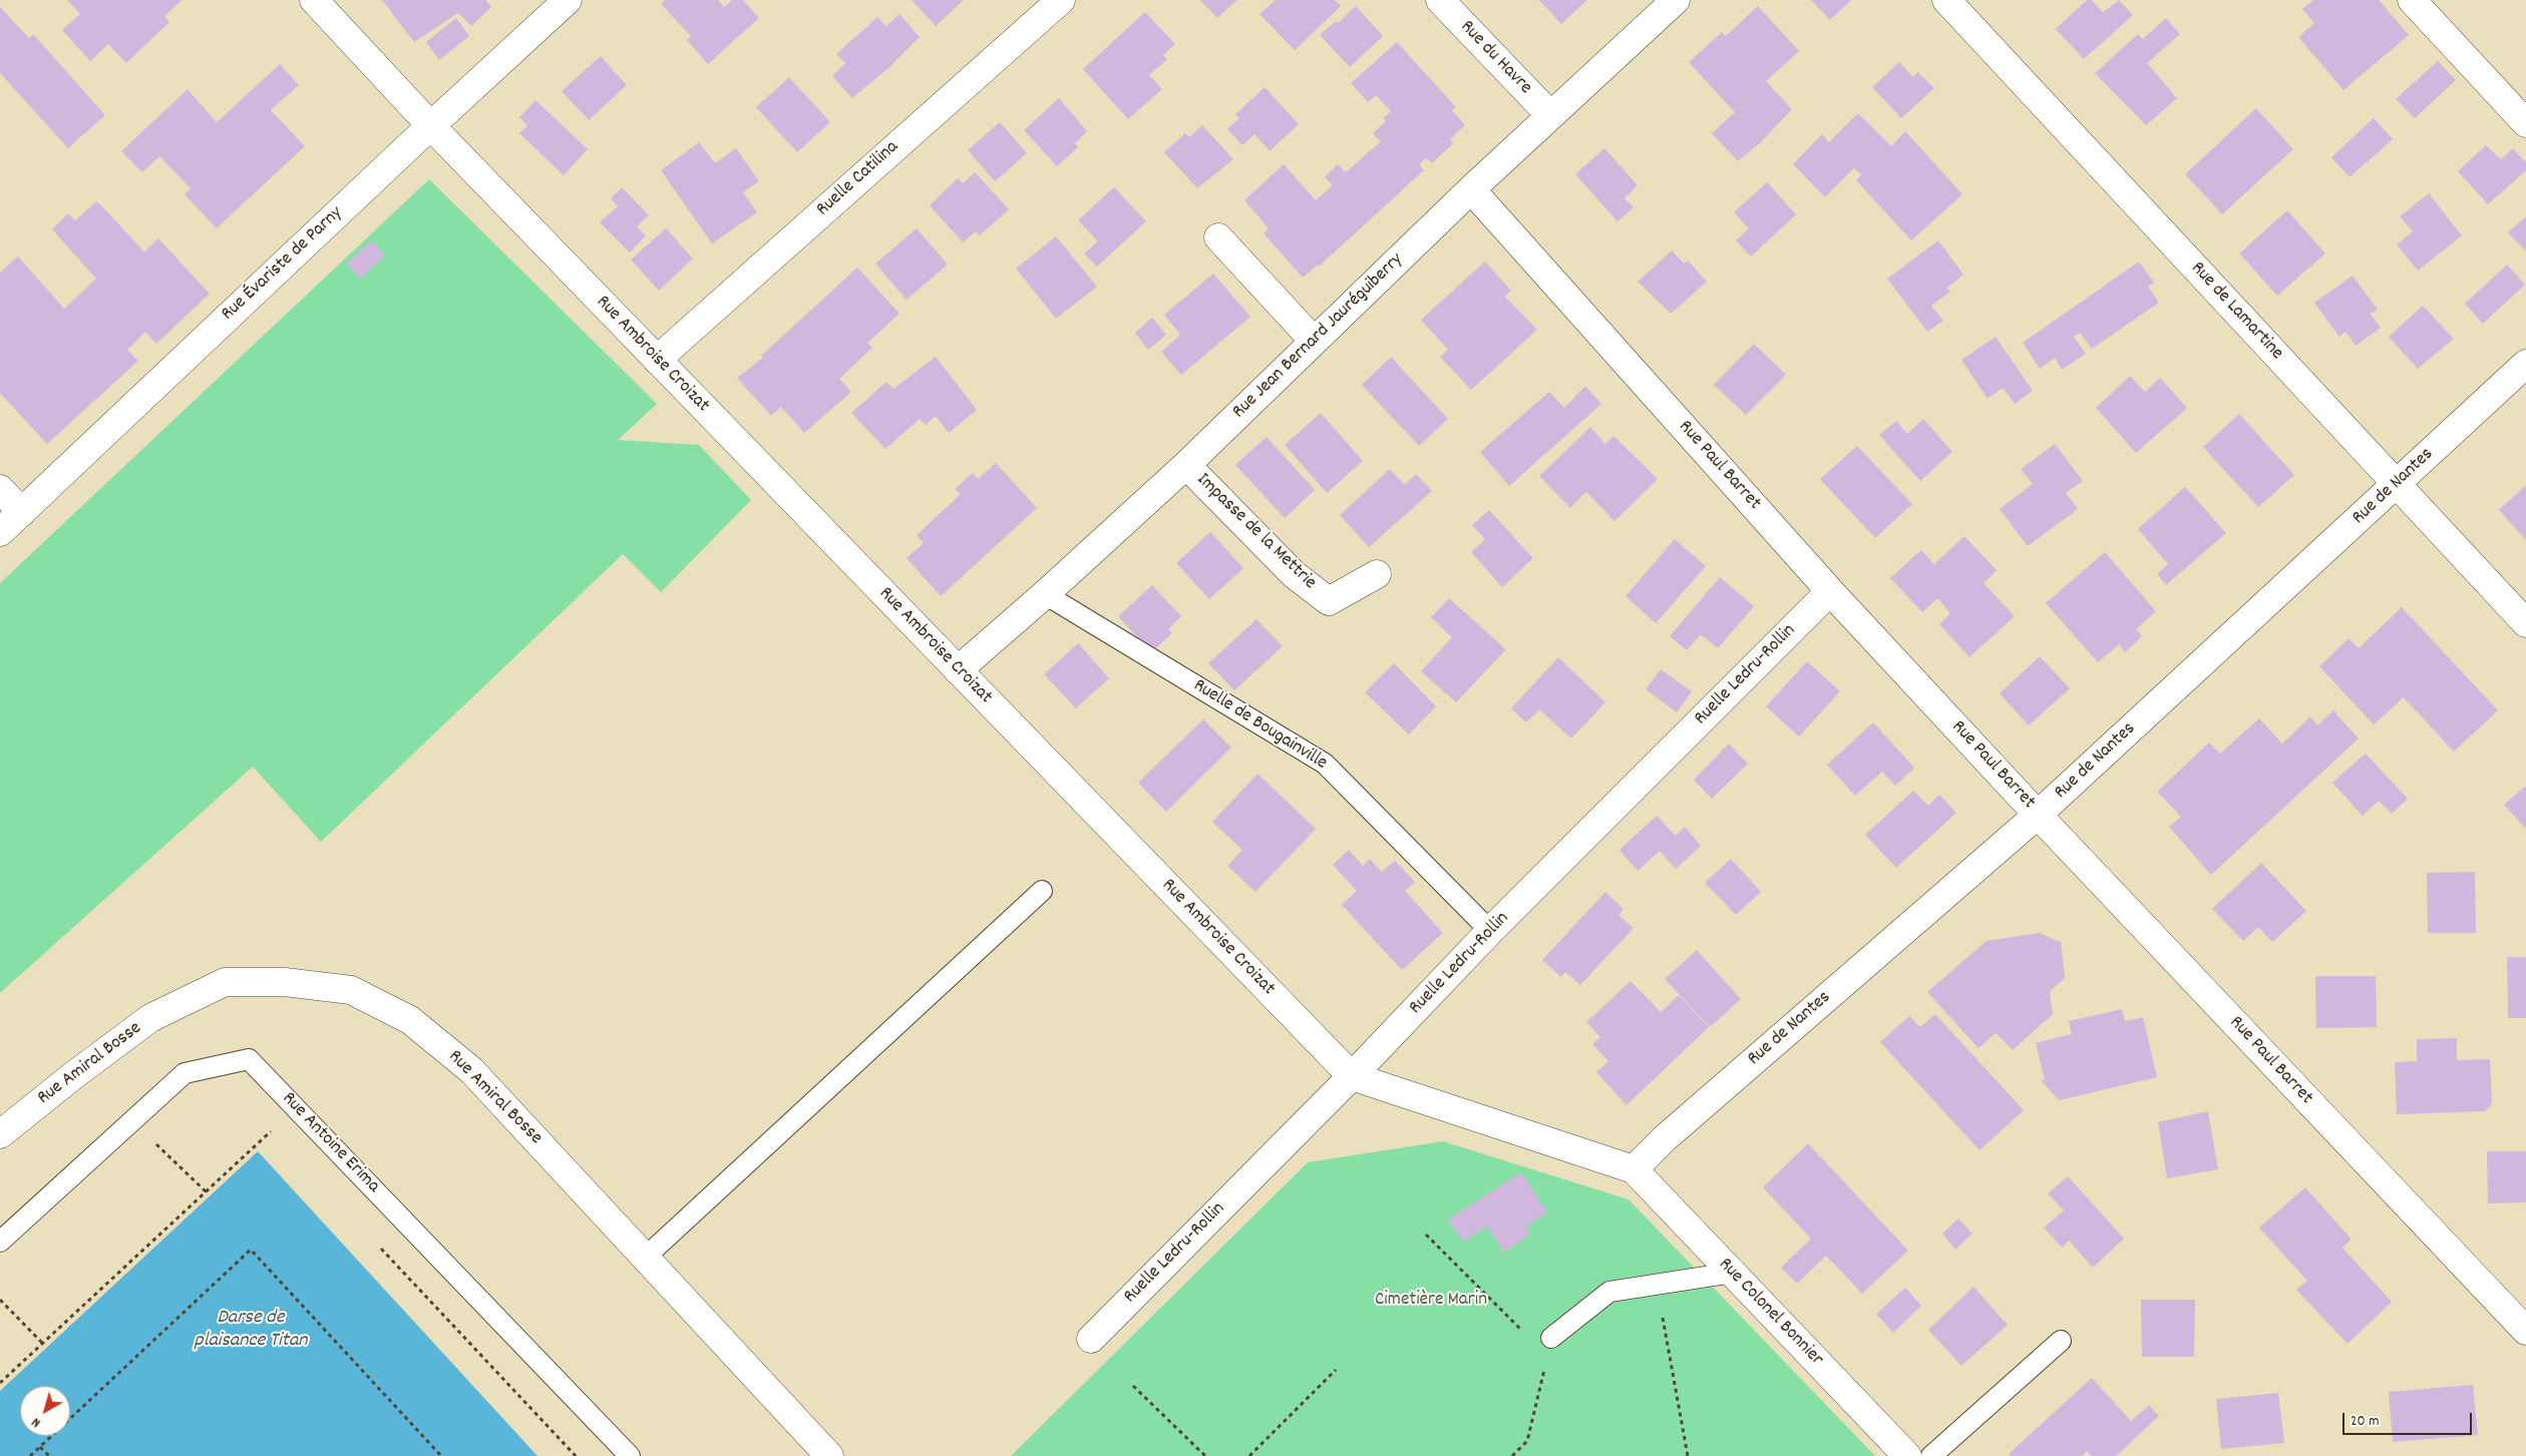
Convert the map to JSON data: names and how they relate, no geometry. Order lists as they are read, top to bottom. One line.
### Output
{"streets":{"street":["Rue du Havre","Ruelle Catilina","Rue Évariste de Parny","Rue de Lamartine","Rue Jean Bernard Jauréguiberry","Rue Ambroise Croizat","Rue Paul Barret","Rue de Nantes","Impasse de la Mettrie","Ruelle Ledru-Rollin","Rue Amiral Bosse","Rue Colonel Bonnier"],"lane":["Ruelle de Bougainville","Rue Antoine Erima"]},"crossings":[["Rue du Havre","Rue Jean Bernard Jauréguiberry"],["Ruelle Catilina","Rue Ambroise Croizat"],["Rue Évariste de Parny","Rue Ambroise Croizat"],["Rue de Lamartine","Rue de Nantes"],["Rue Jean Bernard Jauréguiberry","Rue Ambroise Croizat"],["Rue Jean Bernard Jauréguiberry","Rue Paul Barret"],["Rue Jean Bernard Jauréguiberry","Impasse de la Mettrie"],["Rue Jean Bernard Jauréguiberry","Ruelle de Bougainville"],["Rue Ambroise Croizat","Rue de Nantes"],["Rue Ambroise Croizat","Ruelle Ledru-Rollin"],["Rue Ambroise Croizat","Rue Colonel Bonnier"],["Rue Paul Barret","Rue de Nantes"],["Rue Paul Barret","Ruelle Ledru-Rollin"],["Rue de Nantes","Rue Colonel Bonnier"],["Ruelle Ledru-Rollin","Ruelle de Bougainville"]],"water":["Darse de plaisance Titan"],"parks":["Cimetière Marin"],"scale_bar":"20 m","north":"bottom left"}
